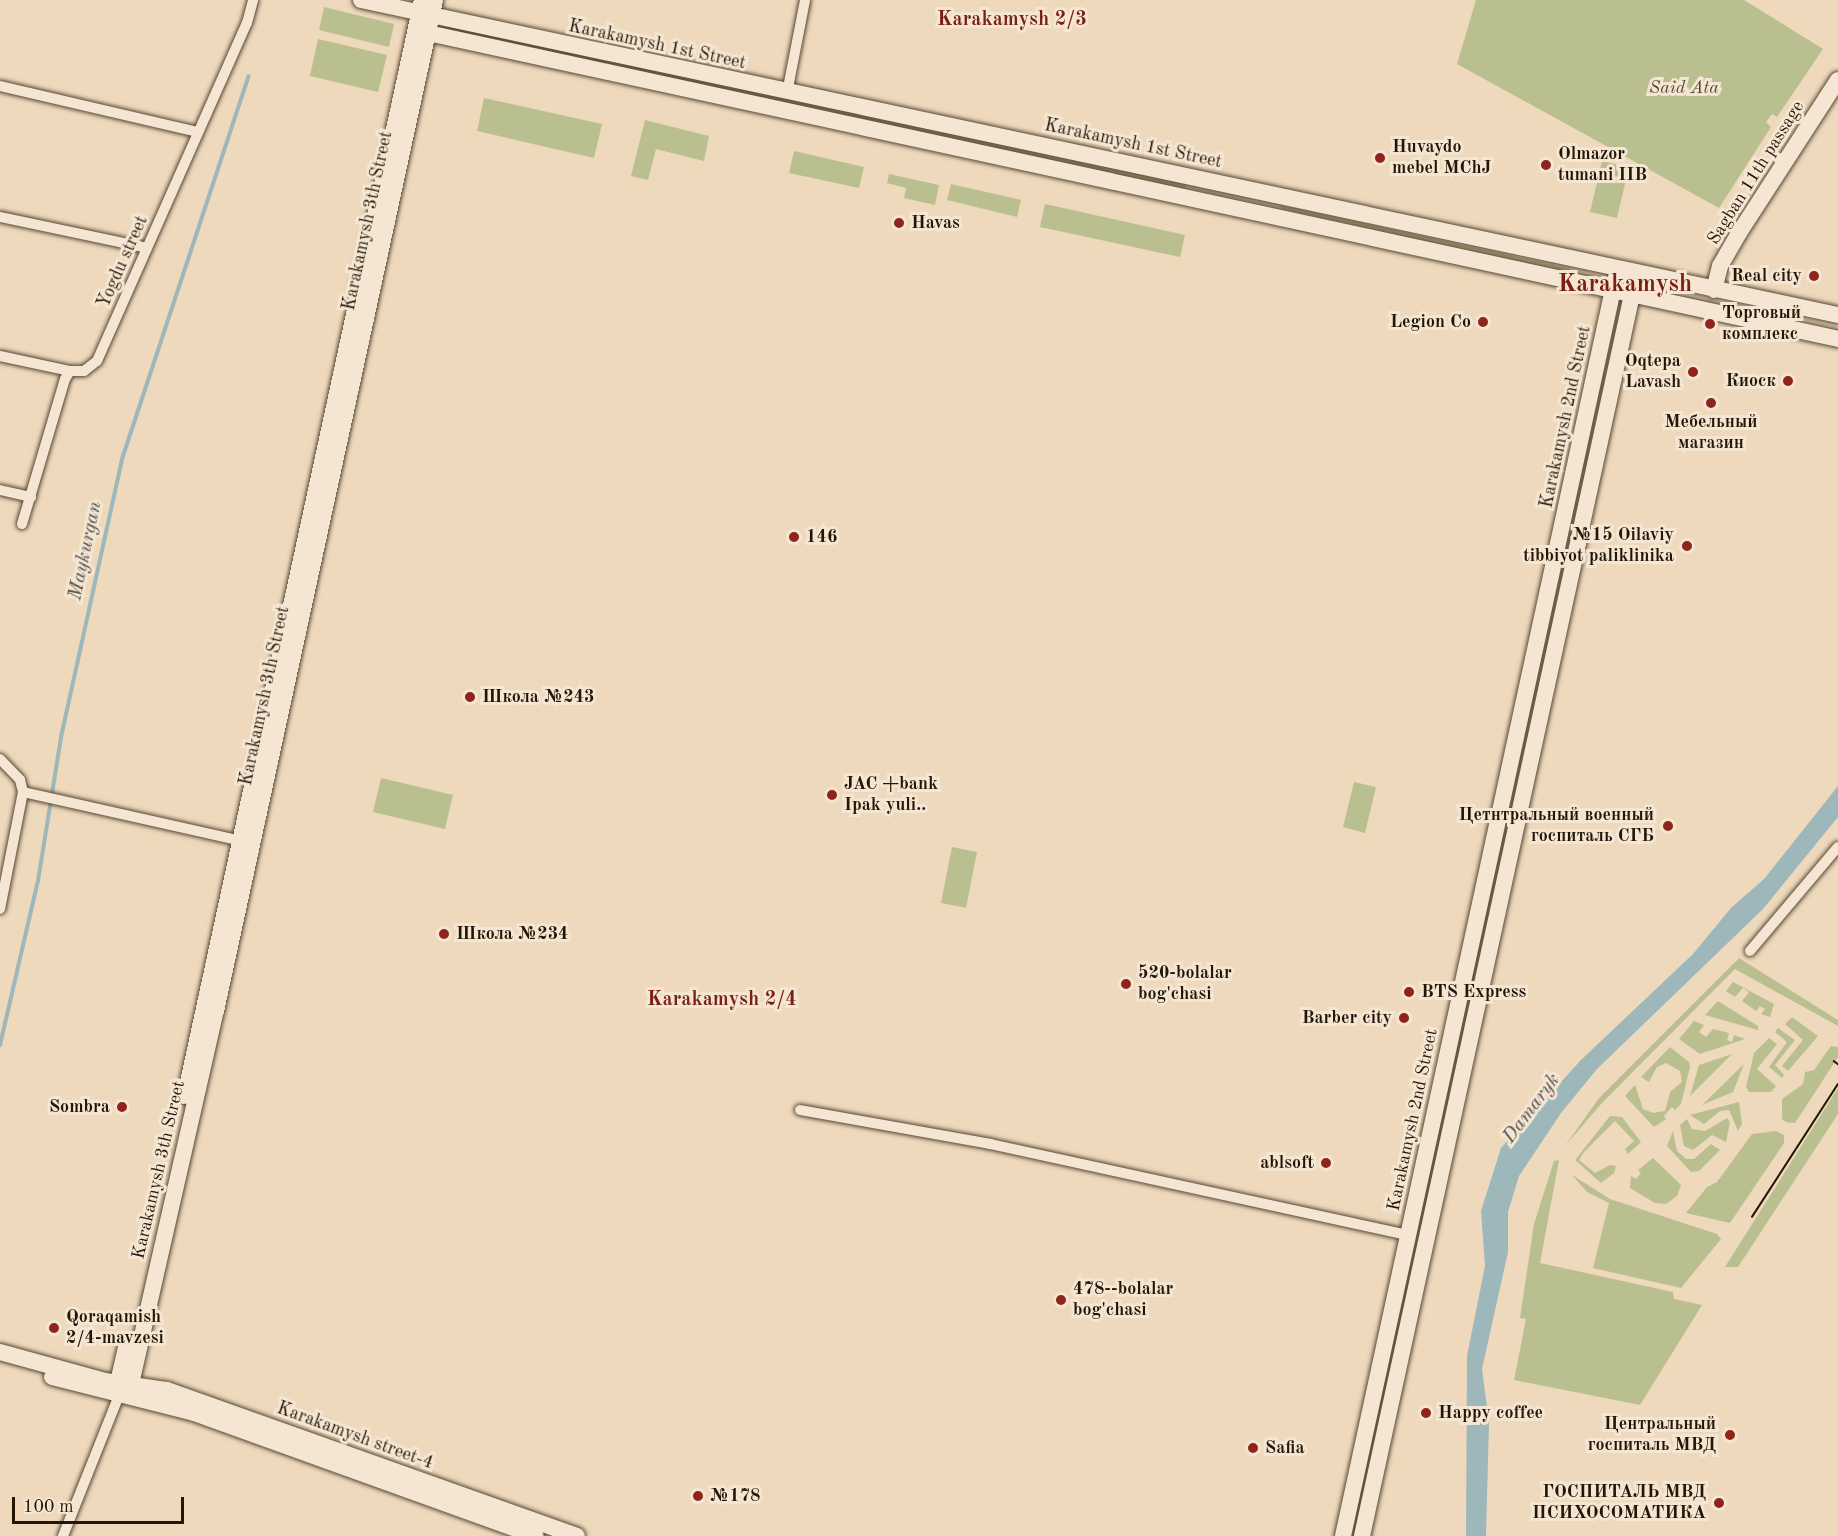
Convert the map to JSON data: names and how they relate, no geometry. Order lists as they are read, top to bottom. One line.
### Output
{"streets":{"main road":["Karakamysh 1st Street","Sagban 11th passage","Karakamysh 3th Street","Karakamysh 2nd Street","Karakamysh street-4"],"street":["Yogdu street"]},"crossings":[["Karakamysh 1st Street","Sagban 11th passage"],["Karakamysh 1st Street","Karakamysh 3th Street"],["Karakamysh 1st Street","Karakamysh 2nd Street"],["Karakamysh 3th Street","Karakamysh street-4"]],"districts":["Karakamysh 2/3","Karakamysh","Karakamysh 2/4"],"water":["Maykurgan","Damaryk"],"parks":["Said Ata"],"places":["Huvaydo mebel MChJ","Olmazor tumani IIB","Havas","Real city","Legion Co","Торговый комплекс","Oqtepa Lavash","Киоск","Мебельный магазин","146","№15 Oilaviy tibbiyot paliklinika","Школа №243","JAC +bank Ipak yuli..","Цетнтральный военный госпиталь СГБ","Школа №234","520-bolalar bog'chasi","BTS Express","Barber city","Sombra","ablsoft","478--bolalar bog'chasi","Qoraqamish 2/4-mavzesi","Happy coffee","Центральный госпиталь МВД","Safia","№178","ГОСПИТАЛЬ МВД ПСИХОСОМАТИКА"],"scale_bar":"100 m"}
